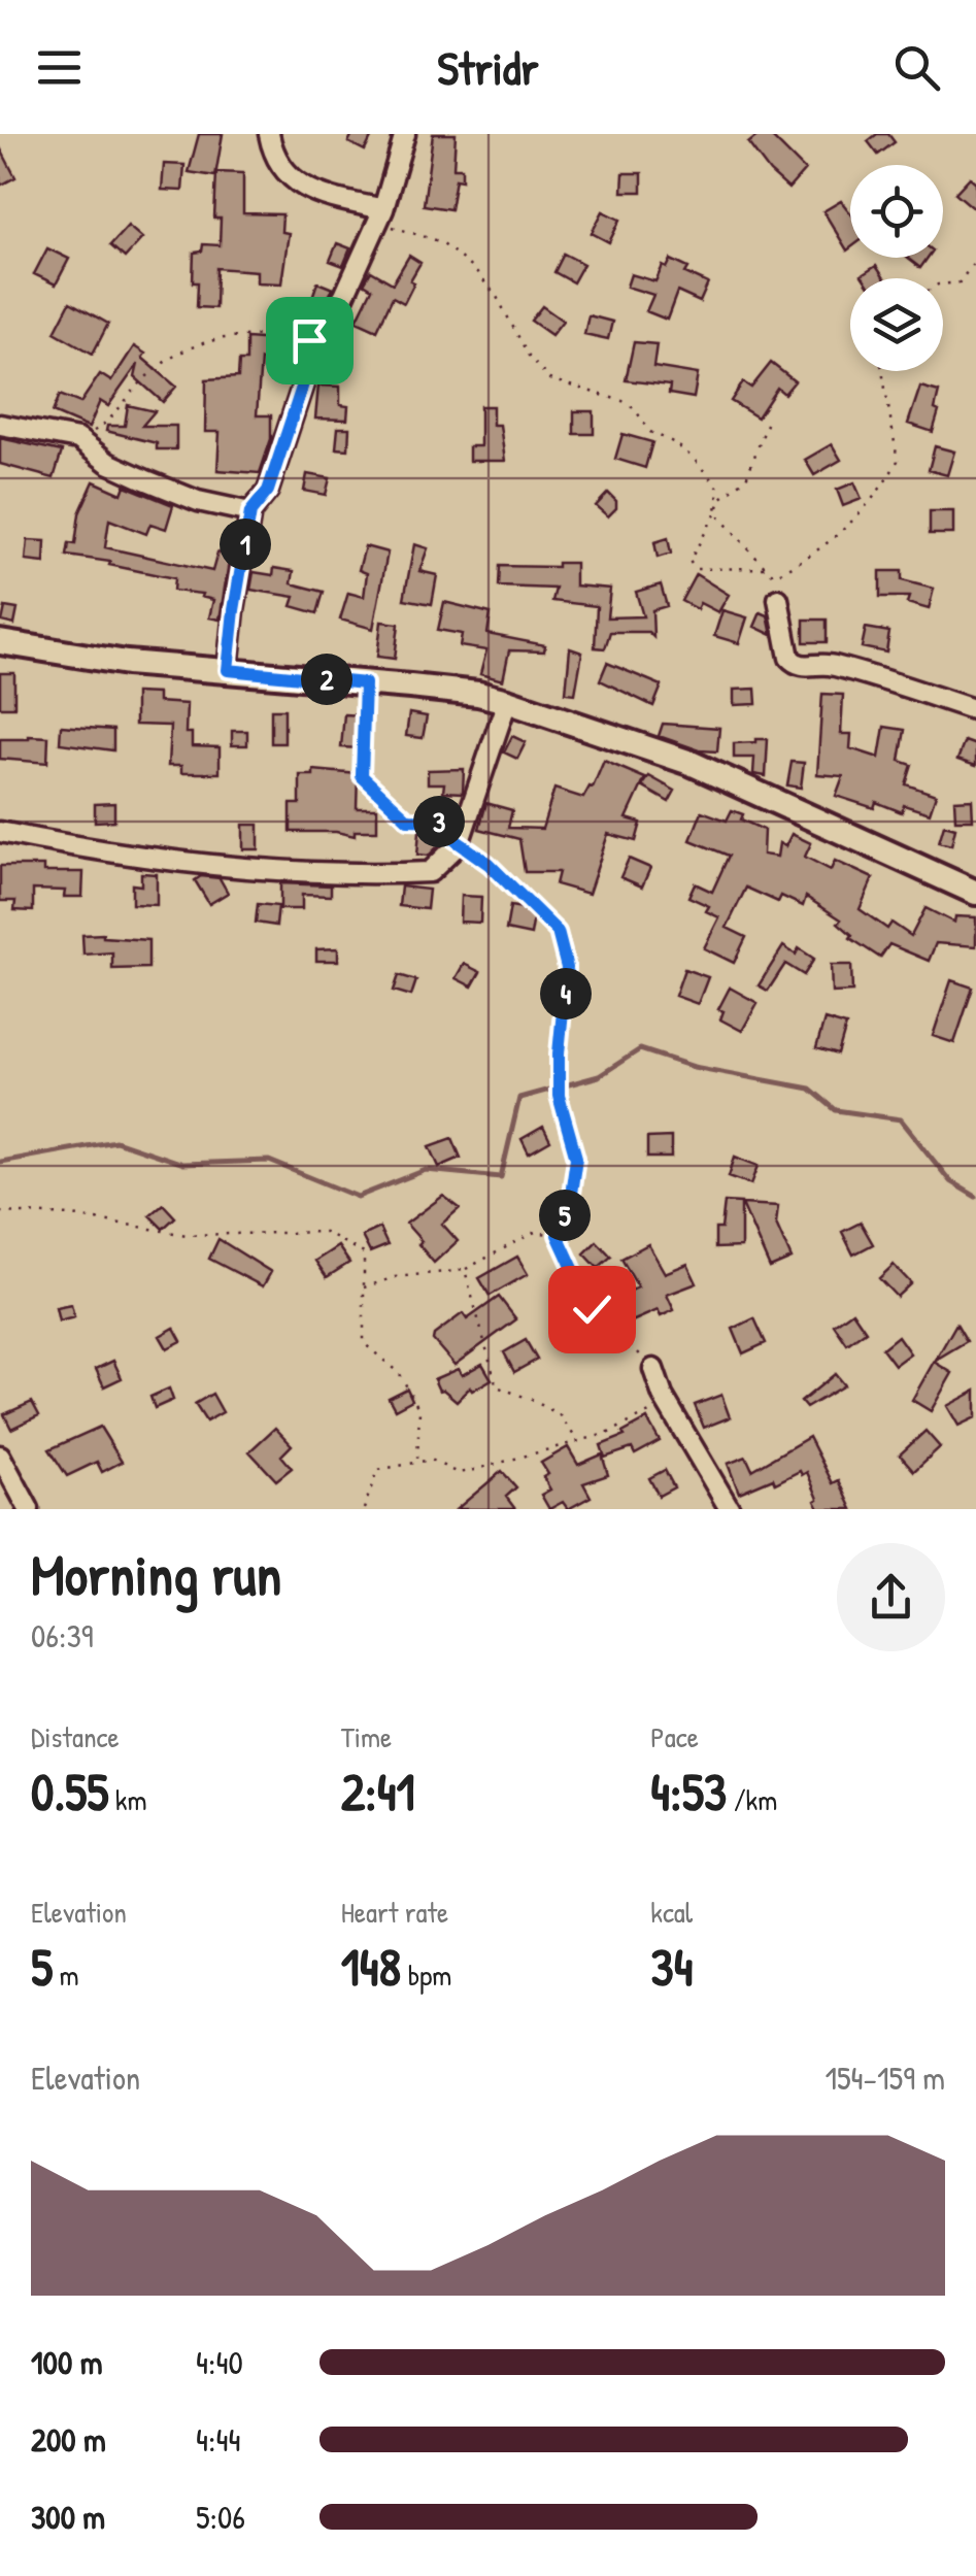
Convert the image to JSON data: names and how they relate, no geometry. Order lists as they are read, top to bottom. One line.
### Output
{"page":{"header":"Stridr","pins":["1","2","3","4","5"],"heading":["Morning run","06:39"],"stats":[["Distance","0.55 km"],["Time","2:41"],["Pace","4:53 /km"],["Elevation","5 m"],["Heart rate","148 bpm"],["kcal","34"]],"chart":["Elevation","154–159 m"],"list":[{"name":"100 m","note":"4:40"},{"name":"200 m","note":"4:44"},{"name":"300 m","note":"5:06"}]}}
